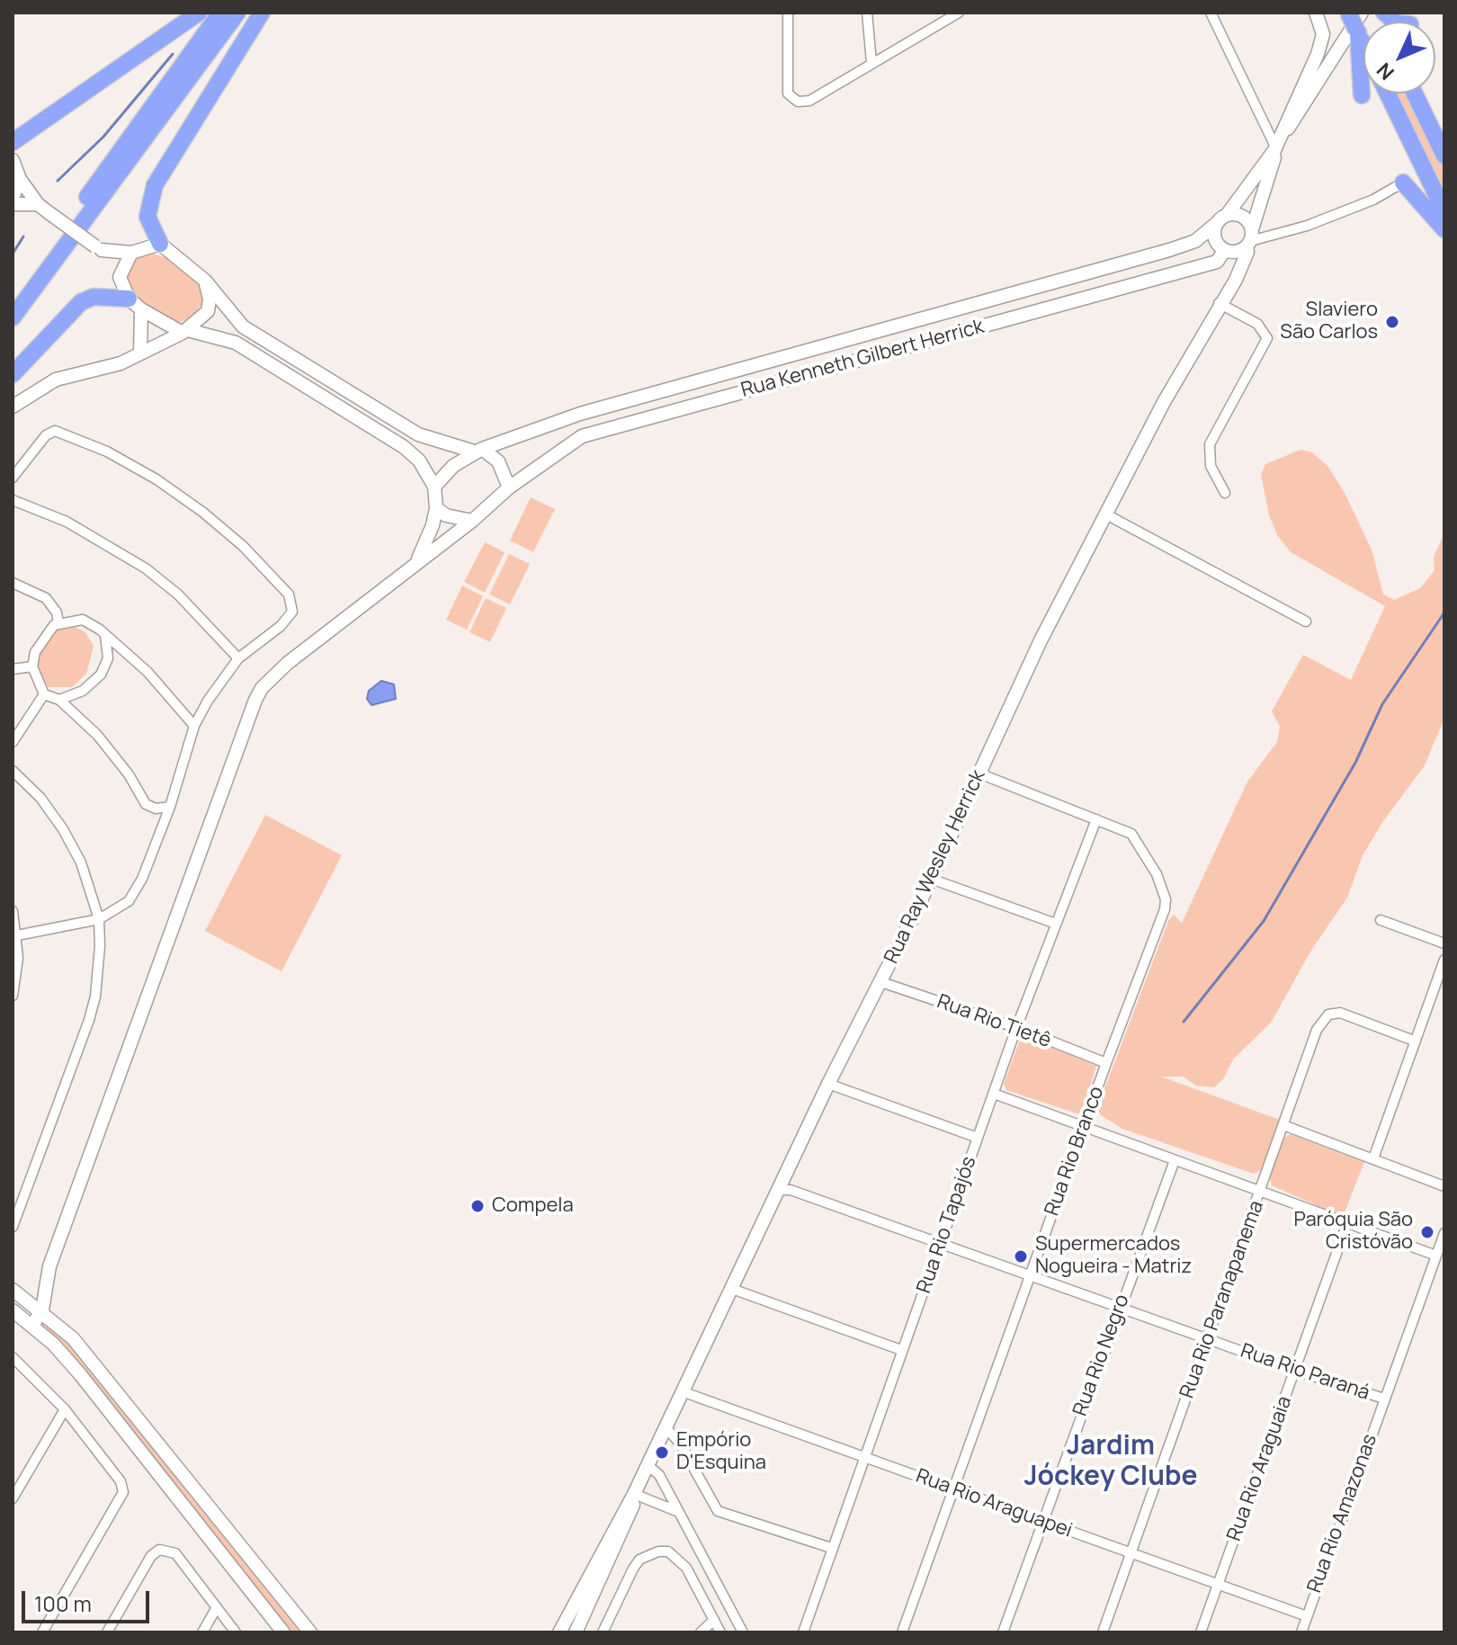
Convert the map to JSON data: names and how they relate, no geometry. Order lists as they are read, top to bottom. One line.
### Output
{"streets":{"street":["Rua Kenneth Gilbert Herrick","Rua Ray Wesley Herrick","Rua Rio Tietê","Rua Rio Branco","Rua Rio Tapajós","Rua Rio Paranapanema","Rua Rio Negro","Rua Rio Paraná","Rua Rio Araguaia","Rua Rio Araguapei","Rua Rio Amazonas"]},"crossings":[["Rua Kenneth Gilbert Herrick","Rua Ray Wesley Herrick"],["Rua Ray Wesley Herrick","Rua Rio Tietê"],["Rua Ray Wesley Herrick","Rua Rio Branco"],["Rua Ray Wesley Herrick","Rua Rio Paraná"],["Rua Ray Wesley Herrick","Rua Rio Araguapei"],["Rua Rio Tietê","Rua Rio Branco"],["Rua Rio Tietê","Rua Rio Tapajós"],["Rua Rio Branco","Rua Rio Tapajós"],["Rua Rio Branco","Rua Rio Paraná"],["Rua Rio Branco","Rua Rio Araguapei"],["Rua Rio Tapajós","Rua Rio Paraná"],["Rua Rio Tapajós","Rua Rio Araguapei"],["Rua Rio Paranapanema","Rua Rio Paraná"],["Rua Rio Paranapanema","Rua Rio Araguapei"],["Rua Rio Negro","Rua Rio Paraná"],["Rua Rio Negro","Rua Rio Araguapei"],["Rua Rio Paraná","Rua Rio Araguaia"],["Rua Rio Paraná","Rua Rio Amazonas"],["Rua Rio Araguaia","Rua Rio Araguapei"],["Rua Rio Araguapei","Rua Rio Amazonas"]],"districts":["Jardim Jóckey Clube"],"places":["Slaviero São Carlos","Compela","Paróquia São Cristóvão","Supermercados Nogueira - Matriz","Empório D'Esquina"],"scale_bar":"100 m","north":"bottom left"}
